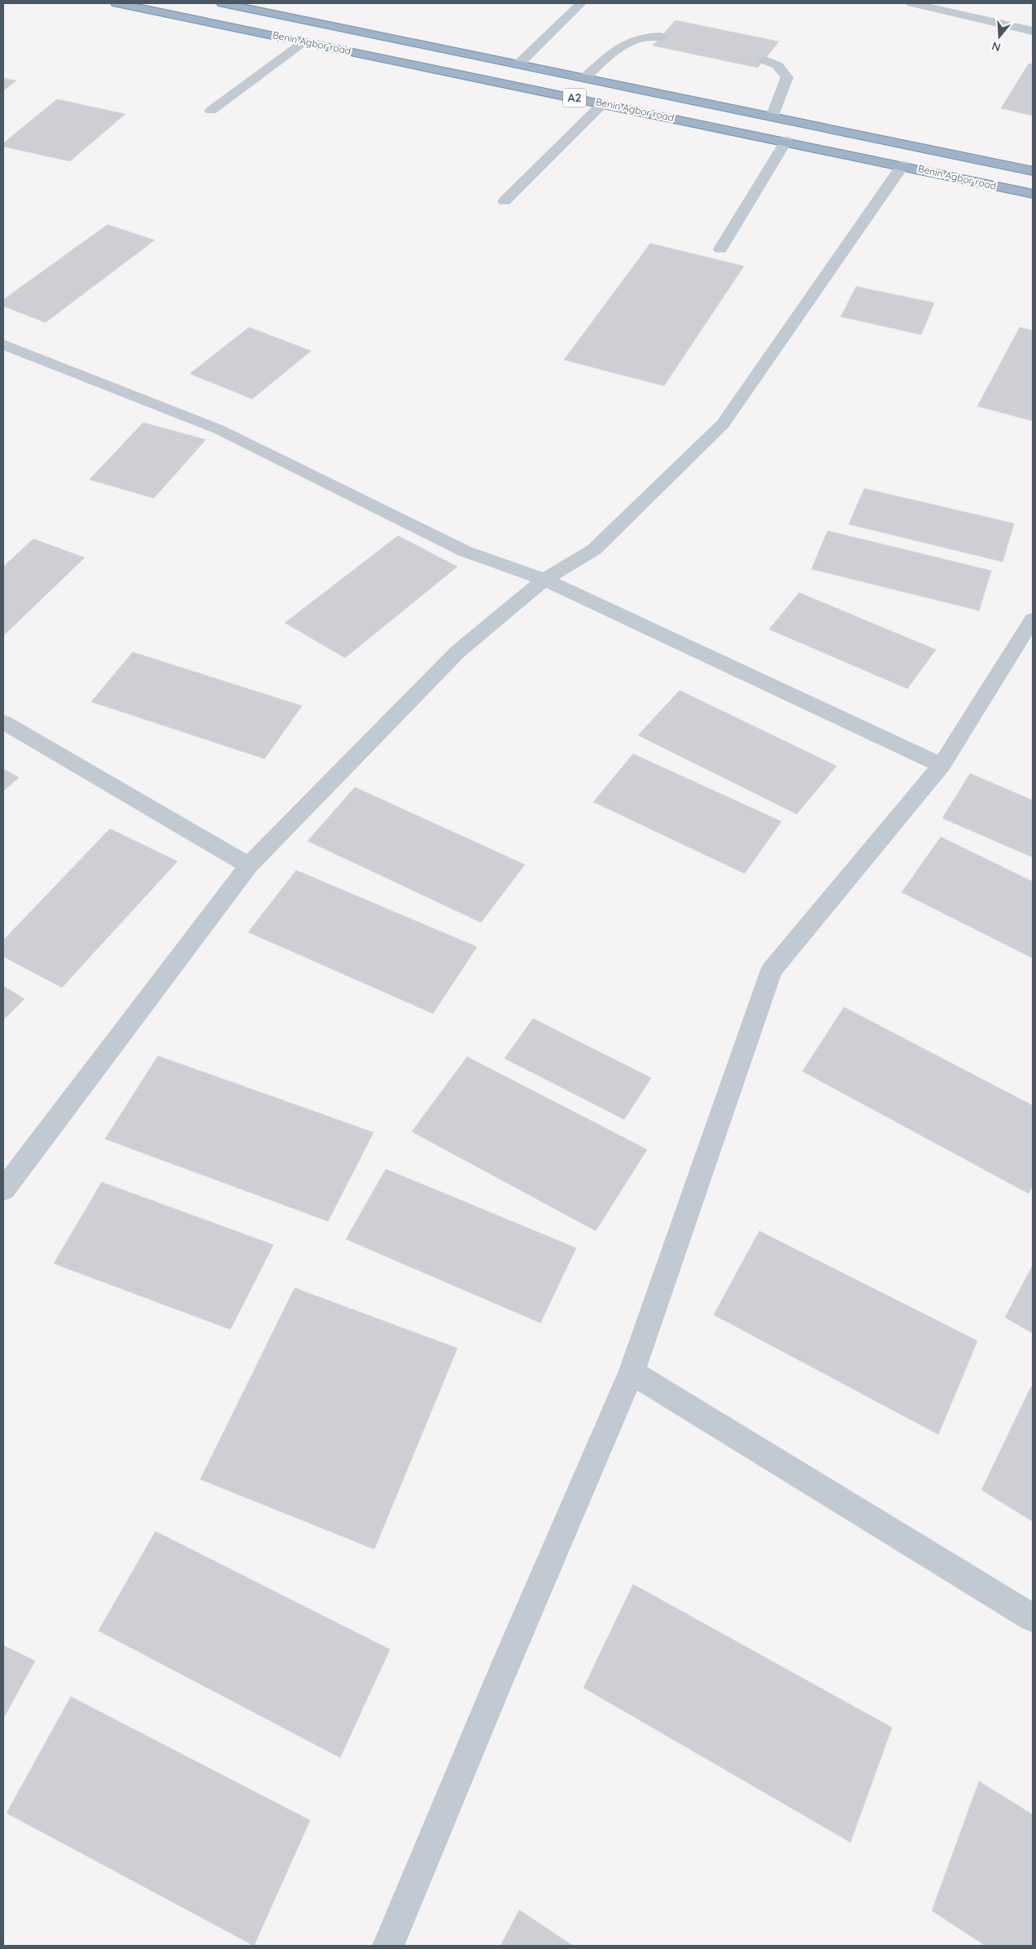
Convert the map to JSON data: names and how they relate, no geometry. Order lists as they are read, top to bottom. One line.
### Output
{"streets":{"highway":["Benin Agbor road","A2"]},"north":"bottom"}
